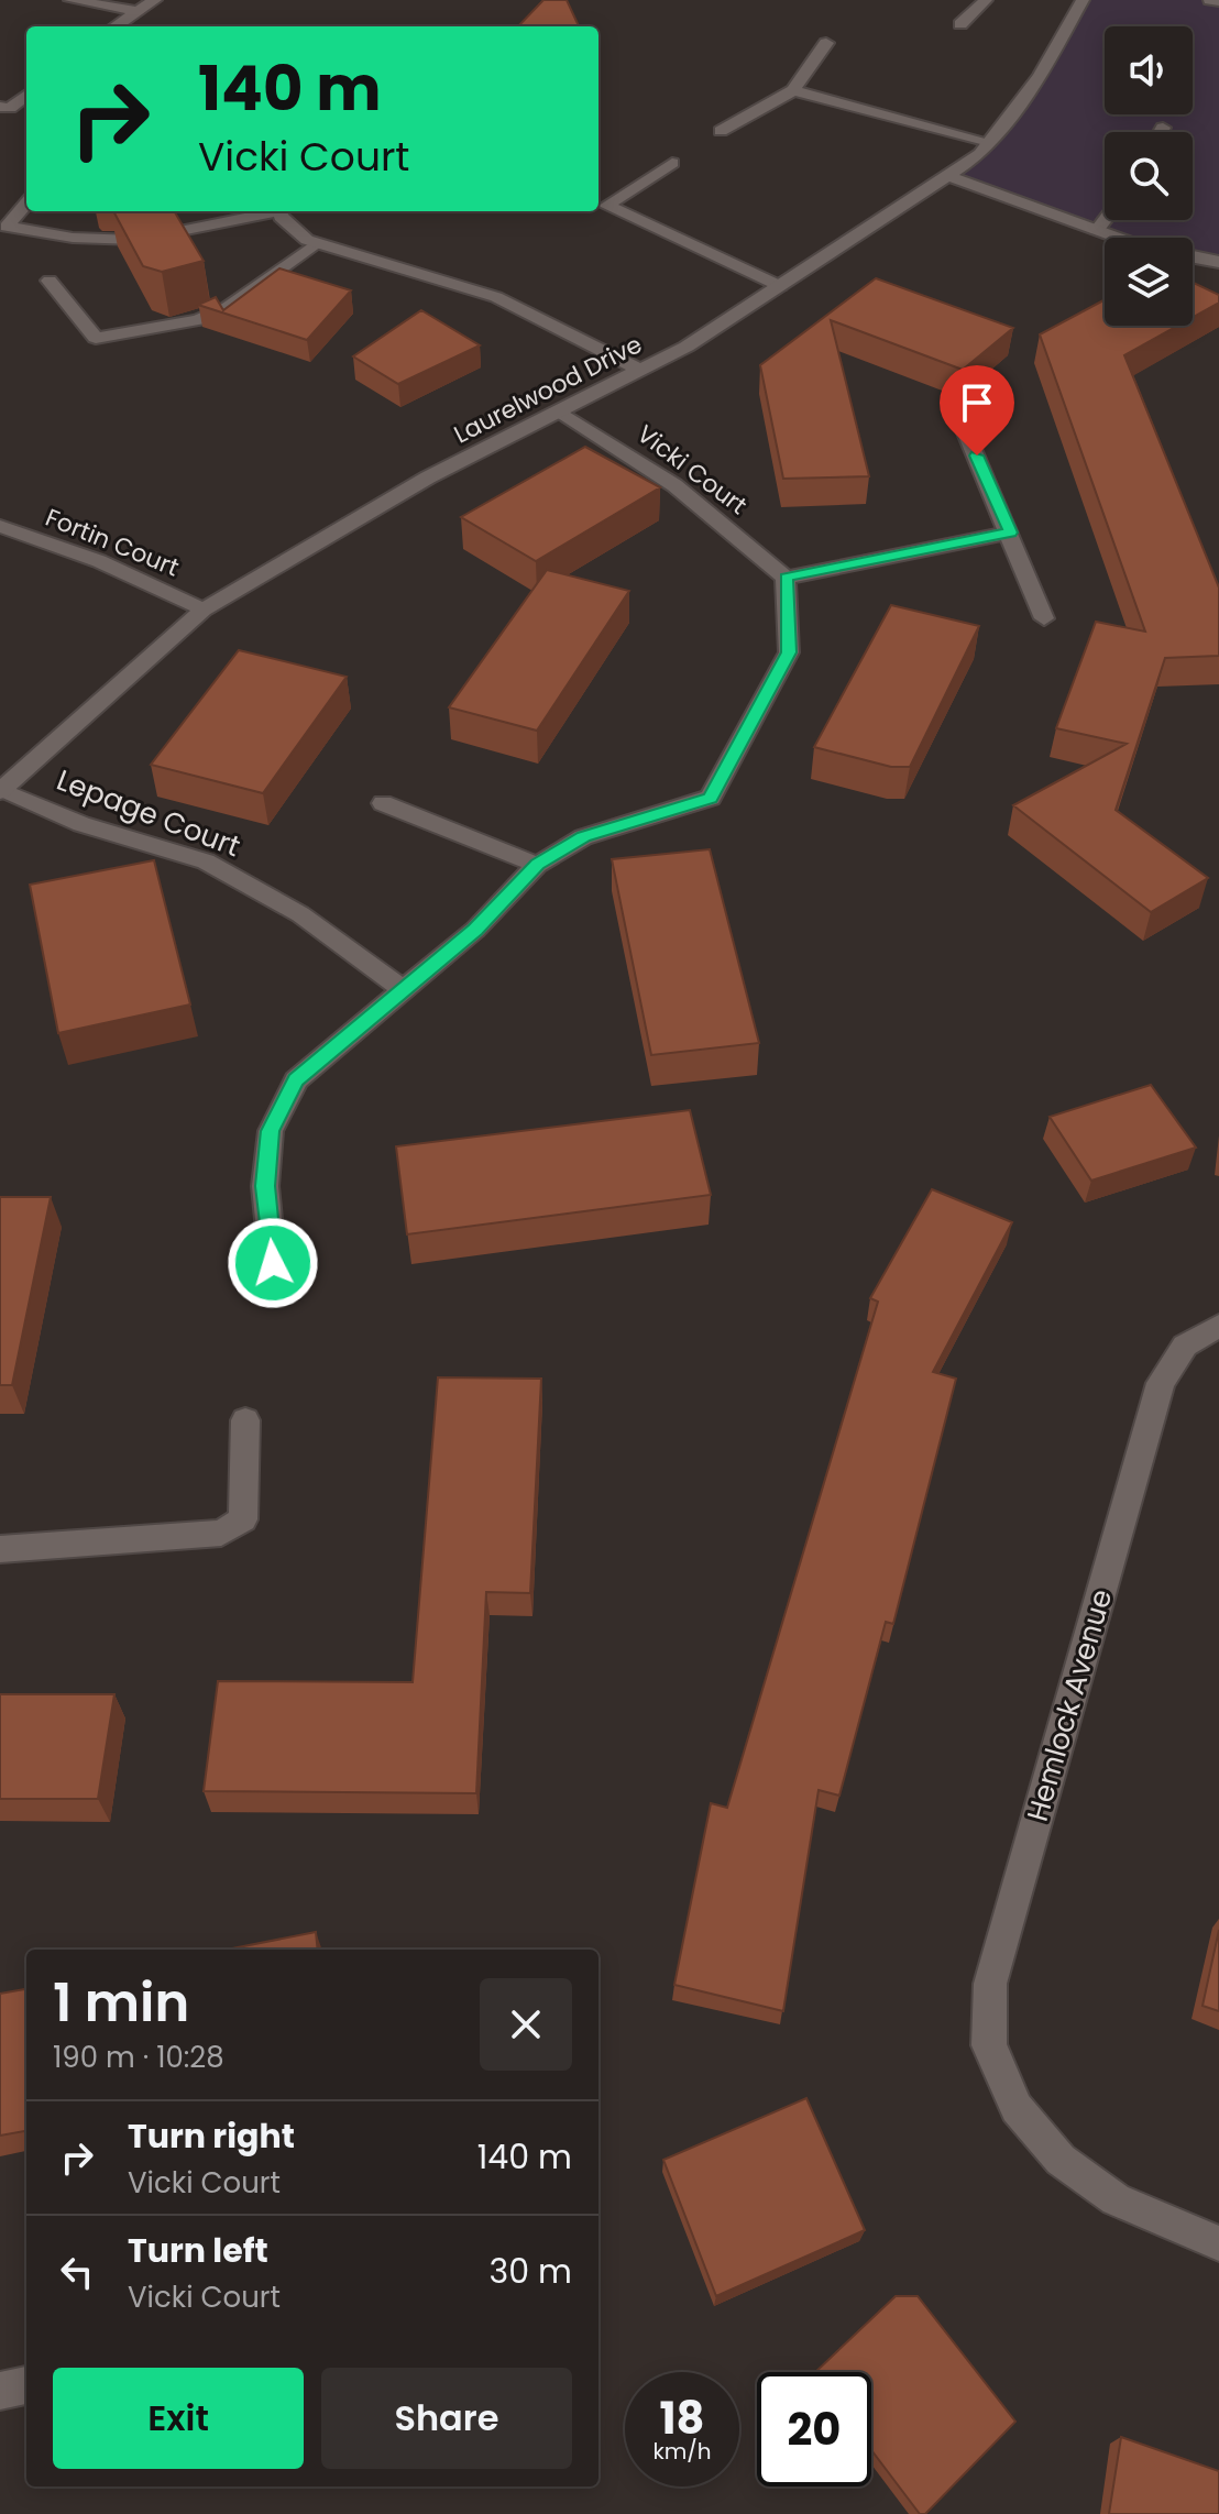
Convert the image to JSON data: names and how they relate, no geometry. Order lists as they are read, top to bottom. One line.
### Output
{"streets":{"street":["Laurelwood Drive","Vicki Court","Fortin Court","Lepage Court","Hemlock Avenue"]},"crossings":[["Laurelwood Drive","Vicki Court"],["Laurelwood Drive","Fortin Court"],["Laurelwood Drive","Lepage Court"]],"page":{"turn":["140 m","Vicki Court"],"heading":["1 min","190 m · 10:28"],"list":[{"name":"Turn right","note":"Vicki Court","value":"140 m"},{"name":"Turn left","note":"Vicki Court","value":"30 m"}],"buttons":["Exit","Share"],"speed":"18 km/h","limit":"20"}}
